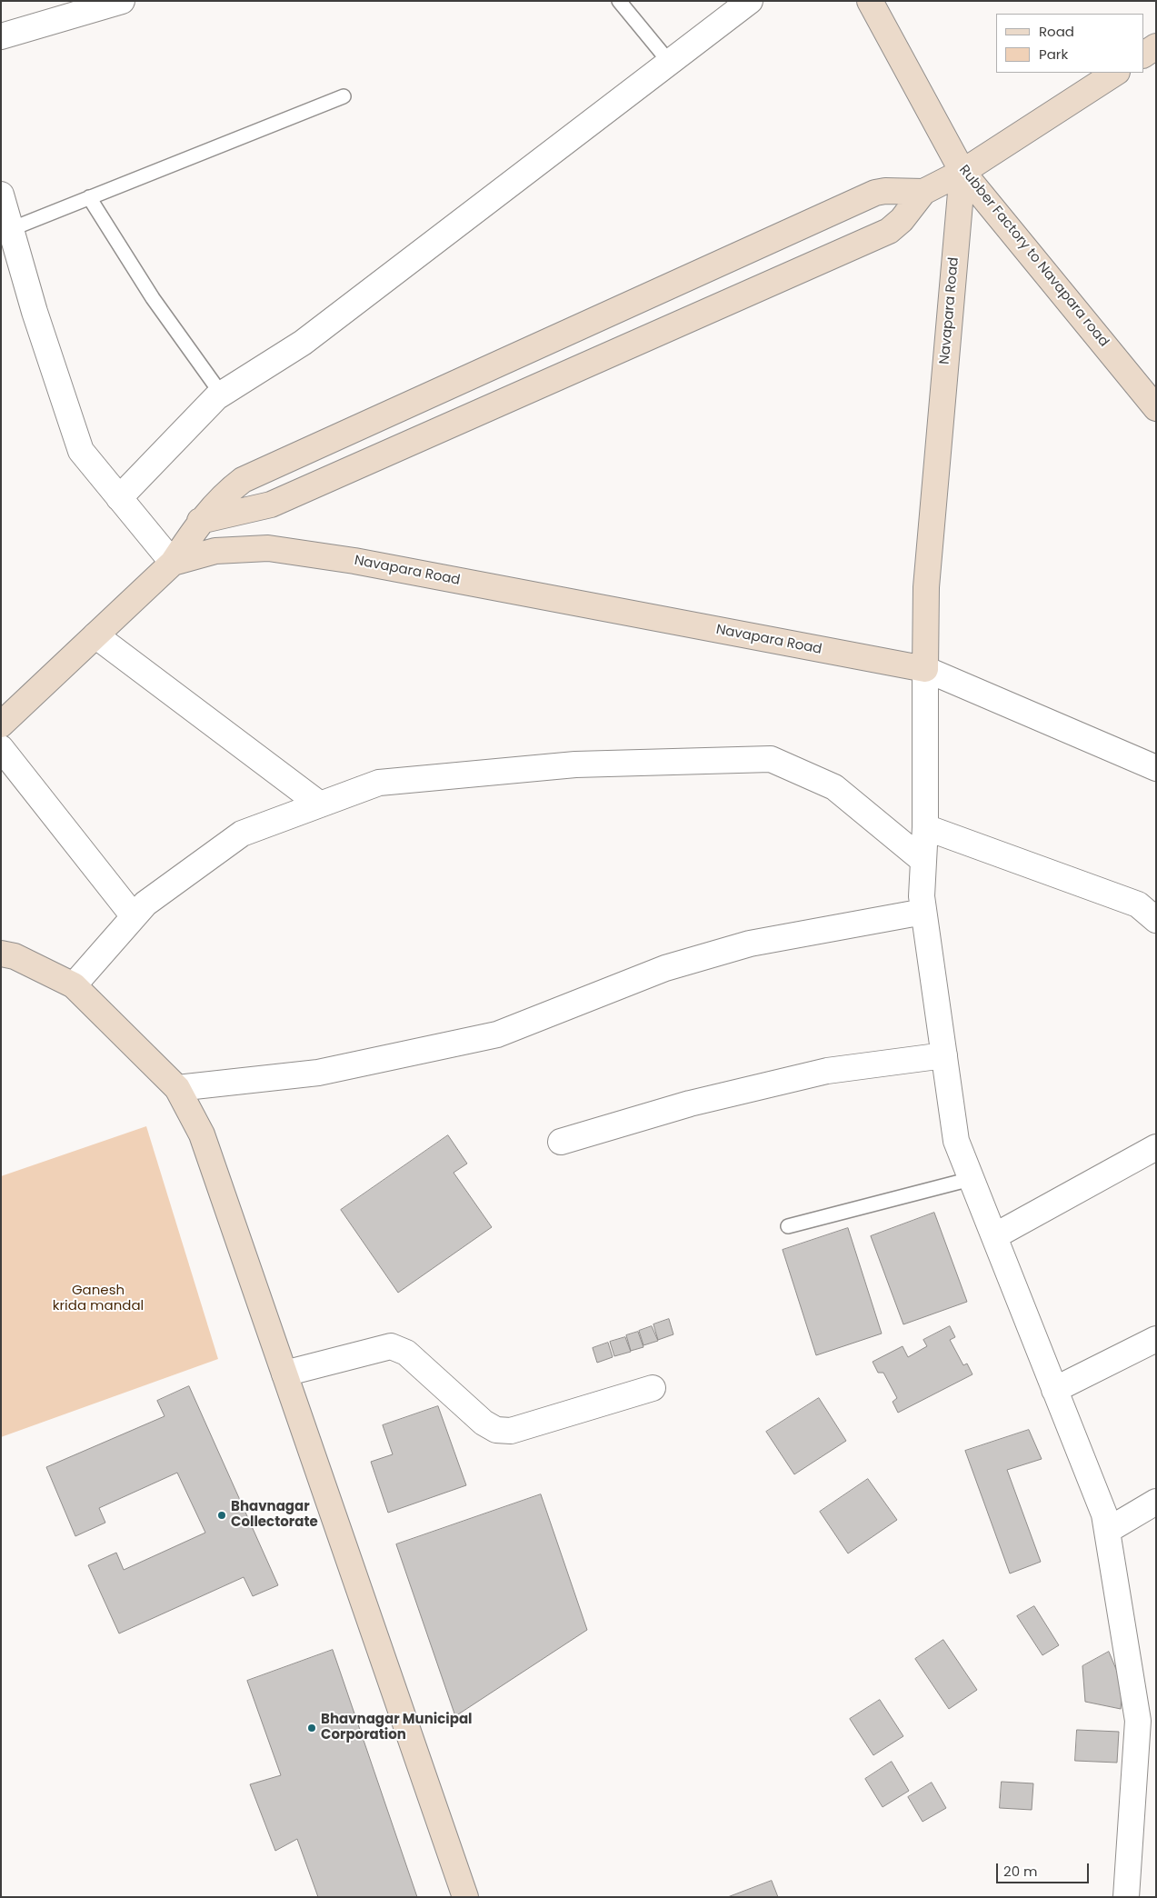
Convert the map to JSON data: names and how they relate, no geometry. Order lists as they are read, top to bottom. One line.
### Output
{"streets":{"street":["Rubber Factory to Navapara road","Navapara Road"]},"crossings":[["Rubber Factory to Navapara road","Navapara Road"]],"parks":["Ganesh krida mandal"],"places":["Bhavnagar Collectorate","Bhavnagar Municipal Corporation"],"legend":["Road","Park"],"scale_bar":"20 m"}
